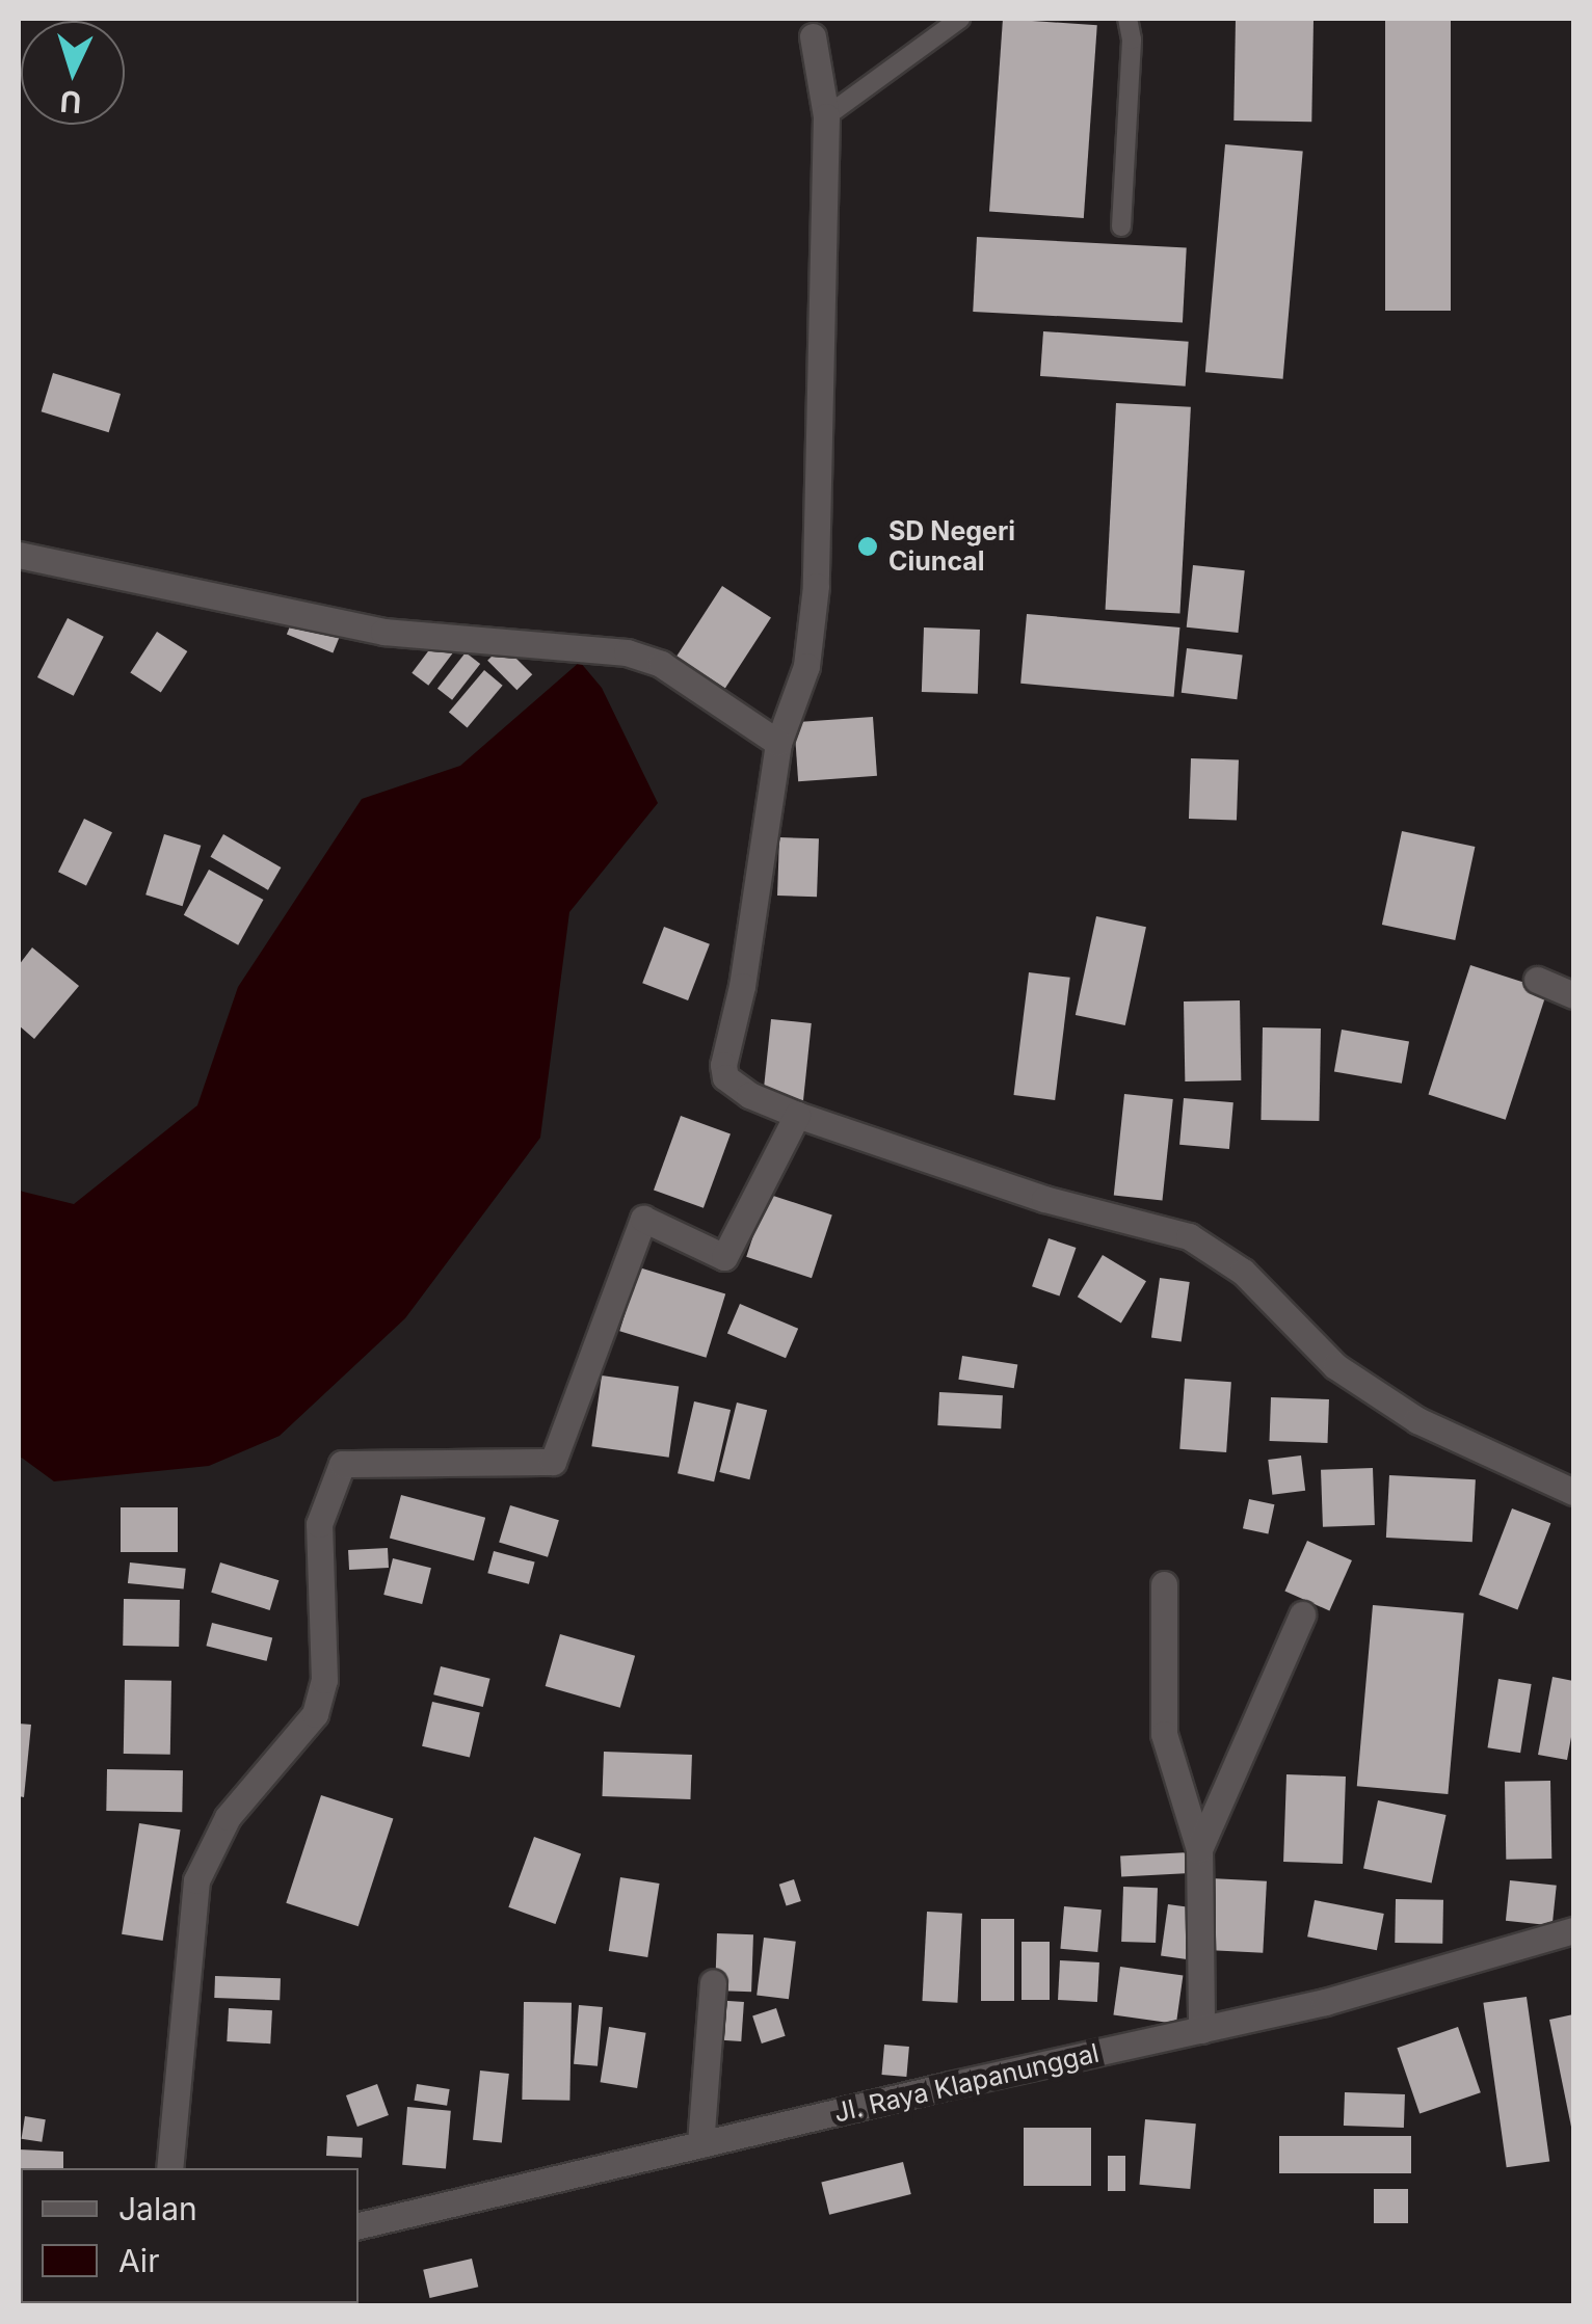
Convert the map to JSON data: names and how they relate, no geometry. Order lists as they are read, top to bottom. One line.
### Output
{"streets":{"street":["Jl. Raya Klapanunggal"]},"places":["SD Negeri Ciuncal"],"legend":["Jalan","Air"],"north":"bottom"}
